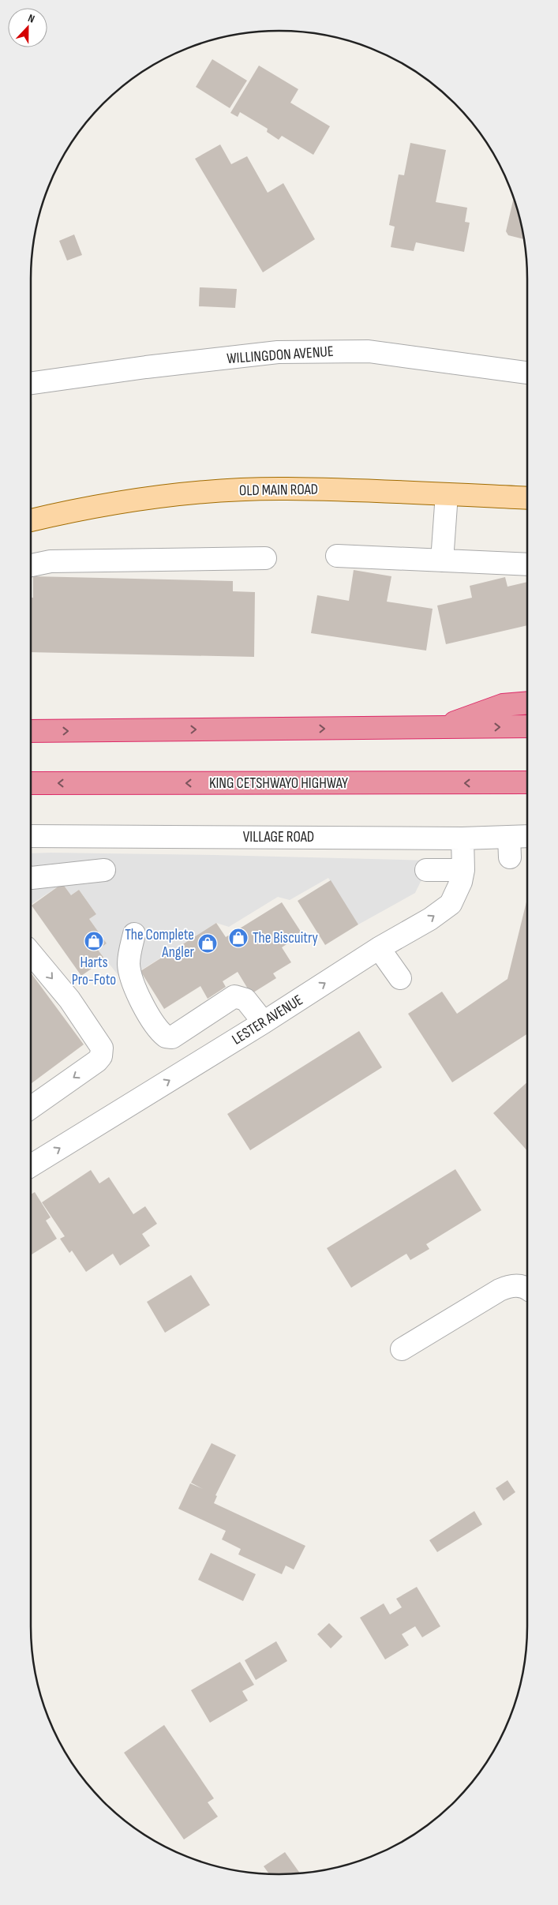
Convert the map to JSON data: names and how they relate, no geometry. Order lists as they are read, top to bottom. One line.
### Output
{"streets":{"highway":["KING CETSHWAYO HIGHWAY"],"main road":["OLD MAIN ROAD"],"street":["WILLINGDON AVENUE","VILLAGE ROAD","LESTER AVENUE"]},"crossings":[["VILLAGE ROAD","LESTER AVENUE"]],"one_way":["LESTER AVENUE"],"places":{"shop":["The Biscuitry","Harts Pro-Foto","The Complete Angler"]},"north":"top"}
